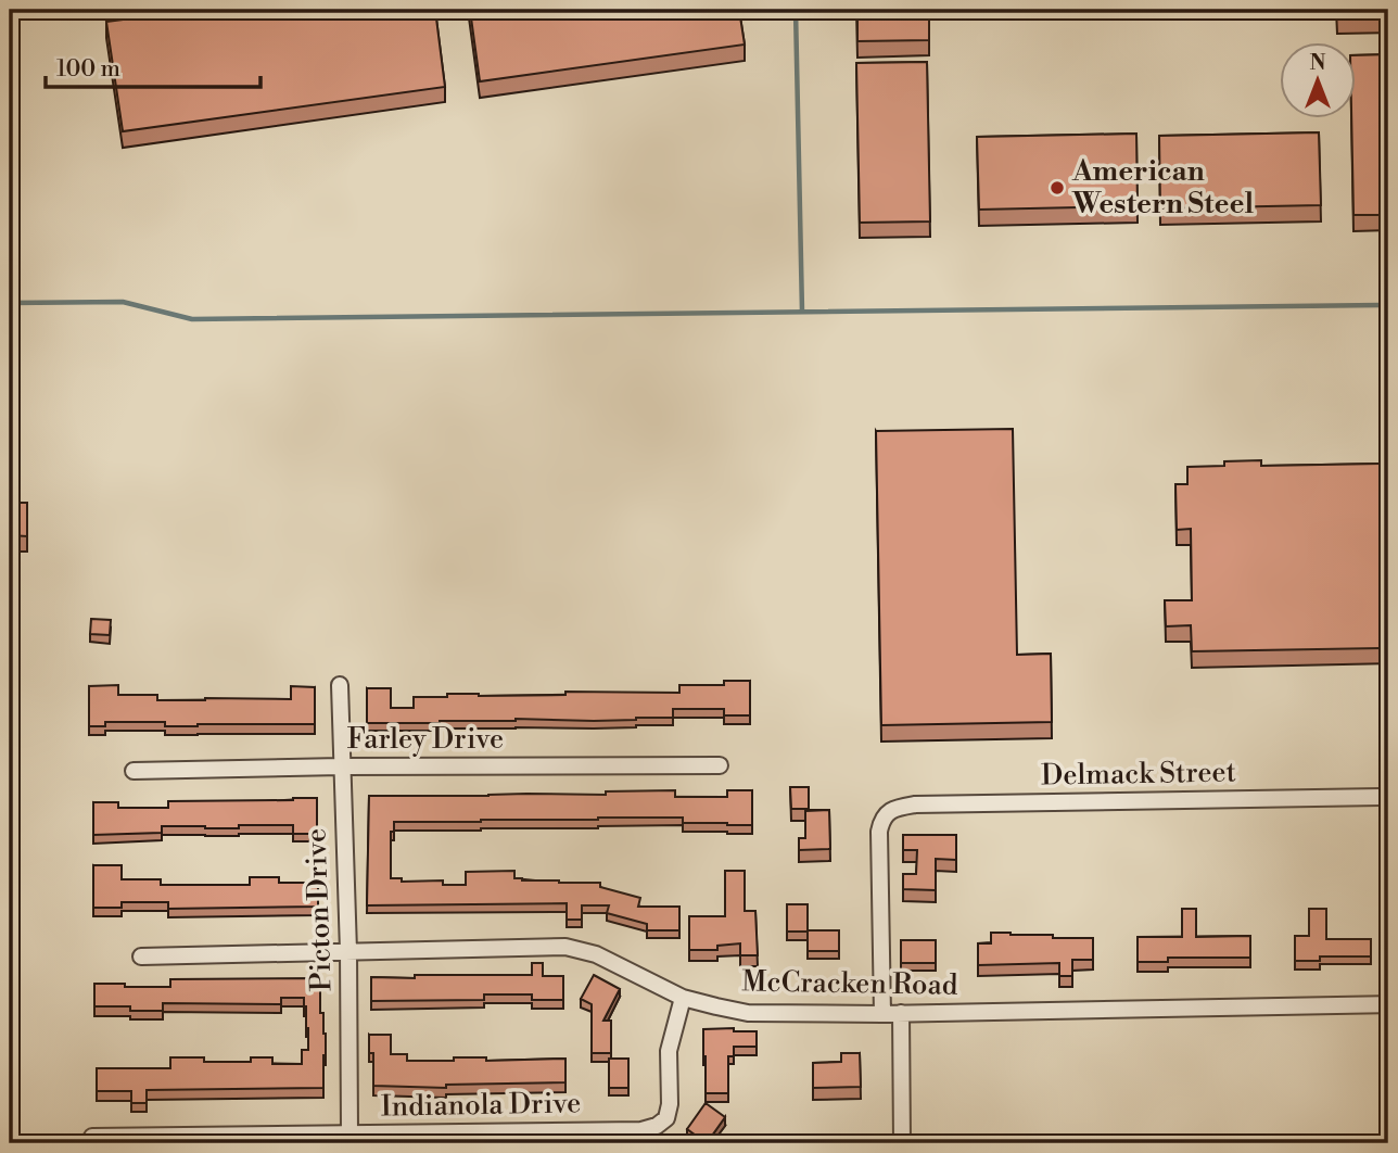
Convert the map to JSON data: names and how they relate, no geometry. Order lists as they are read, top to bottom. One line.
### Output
{"streets":{"street":["Farley Drive","Delmack Street","Picton Drive","McCracken Road","Indianola Drive"]},"crossings":[["Farley Drive","Picton Drive"],["Delmack Street","McCracken Road"],["Picton Drive","McCracken Road"],["Picton Drive","Indianola Drive"],["McCracken Road","Indianola Drive"]],"places":["American Western Steel"],"scale_bar":"100 m","north":"top"}
